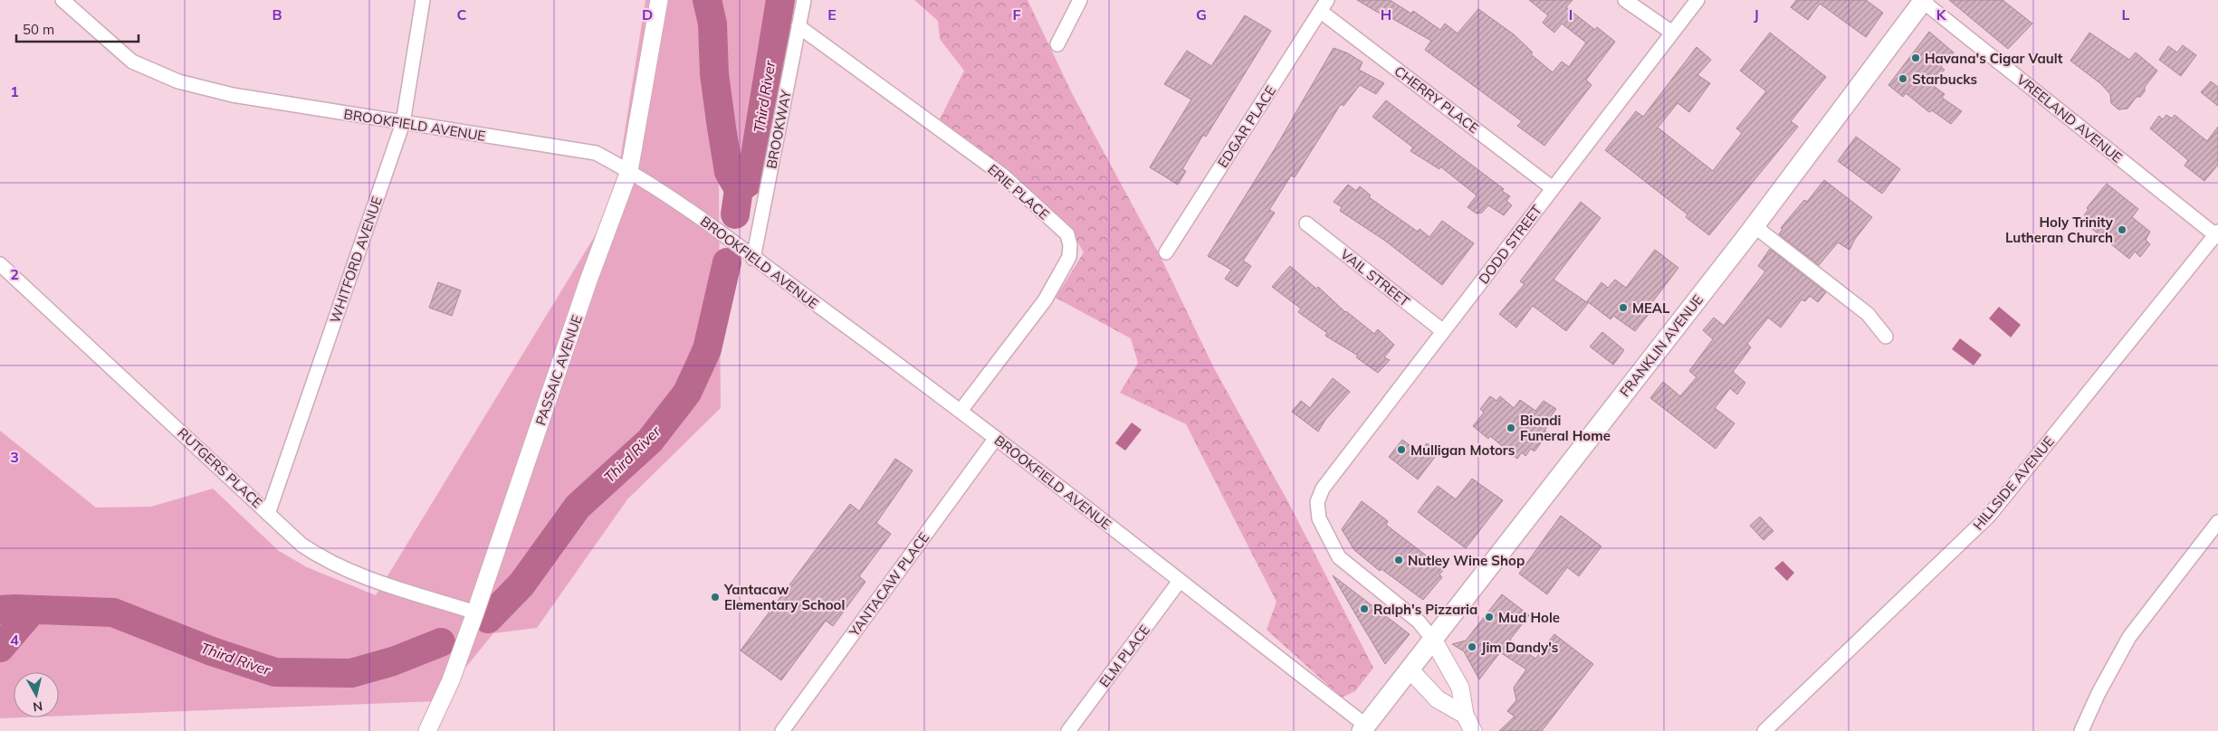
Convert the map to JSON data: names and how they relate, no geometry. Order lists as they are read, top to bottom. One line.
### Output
{"streets":{"main road":["FRANKLIN AVENUE"],"street":["CHERRY PLACE","VREELAND AVENUE","BROOKFIELD AVENUE","EDGAR PLACE","BROOKWAY","ERIE PLACE","DODD STREET","WHITFORD AVENUE","VAIL STREET","PASSAIC AVENUE","RUTGERS PLACE","HILLSIDE AVENUE","YANTACAW PLACE","ELM PLACE"]},"crossings":[["CHERRY PLACE","EDGAR PLACE"],["CHERRY PLACE","DODD STREET"],["VREELAND AVENUE","FRANKLIN AVENUE"],["VREELAND AVENUE","HILLSIDE AVENUE"],["BROOKFIELD AVENUE","BROOKWAY"],["BROOKFIELD AVENUE","ERIE PLACE"],["BROOKFIELD AVENUE","WHITFORD AVENUE"],["BROOKFIELD AVENUE","FRANKLIN AVENUE"],["BROOKFIELD AVENUE","PASSAIC AVENUE"],["BROOKFIELD AVENUE","YANTACAW PLACE"],["BROOKFIELD AVENUE","ELM PLACE"],["BROOKWAY","ERIE PLACE"],["DODD STREET","VAIL STREET"],["DODD STREET","FRANKLIN AVENUE"],["WHITFORD AVENUE","RUTGERS PLACE"],["PASSAIC AVENUE","RUTGERS PLACE"]],"water":["Third River"],"places":["Havana's Cigar Vault","Starbucks","Holy Trinity Lutheran Church","MEAL","Biondi Funeral Home","Mulligan Motors","Nutley Wine Shop","Yantacaw Elementary School","Ralph's Pizzaria","Mud Hole","Jim Dandy's"],"scale_bar":"50 m","north":"bottom","grid":{"columns":["B","C","D","E","F","G","H","I","J","K","L"],"rows":["1","2","3","4"]}}
